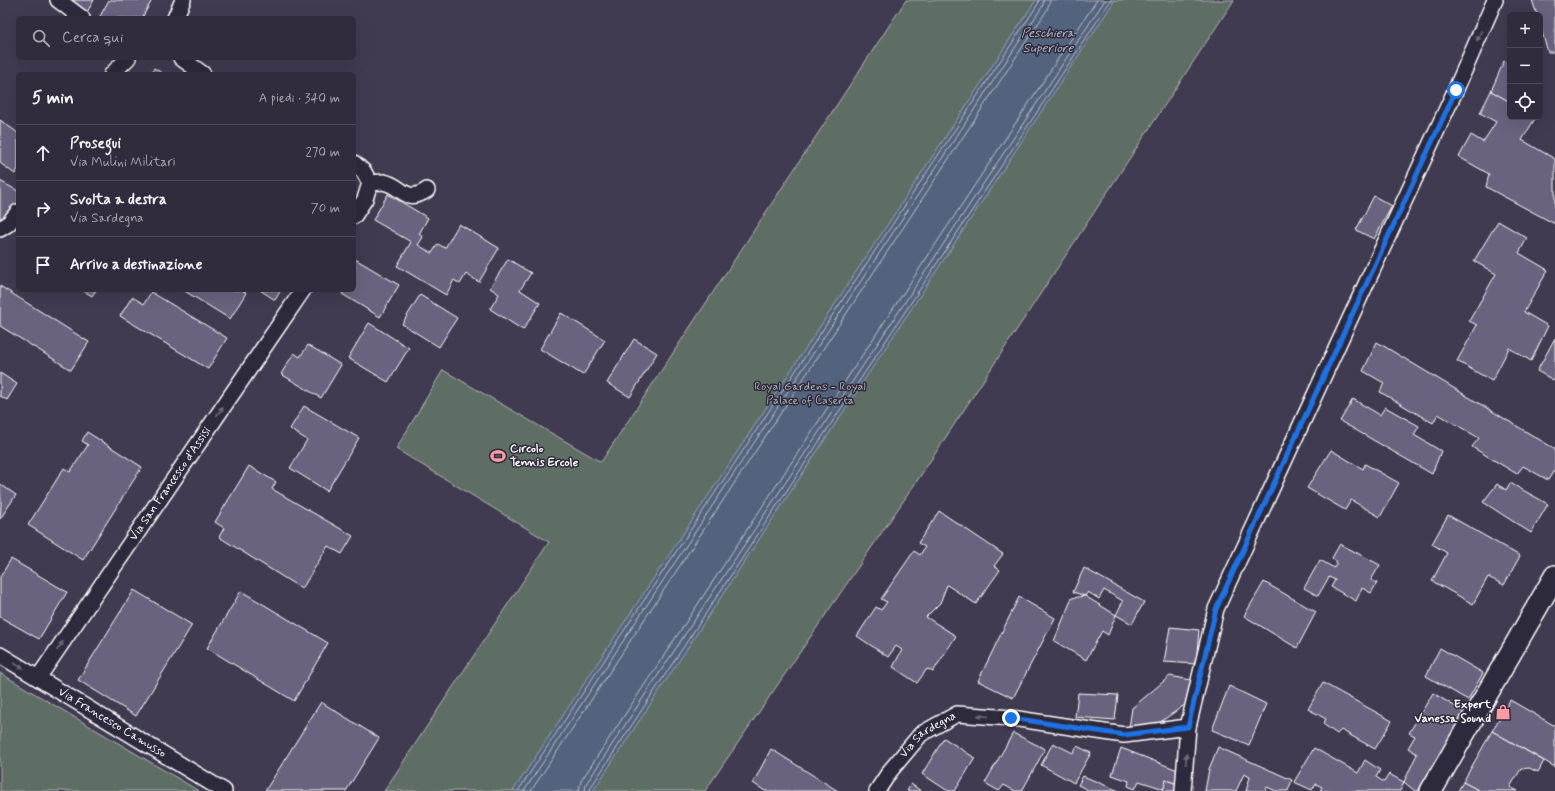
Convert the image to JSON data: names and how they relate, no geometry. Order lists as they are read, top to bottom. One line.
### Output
{"streets":{"street":["Via San Francesco d'Assisi","Via Francesco Camusso","Via Sardegna"]},"crossings":[["Via San Francesco d'Assisi","Via Francesco Camusso"]],"one_way":["Via San Francesco d'Assisi","Via Sardegna"],"water":["Peschiera Superiore"],"parks":["Royal Gardens - Royal Palace of Caserta"],"places":{"sports":["Circolo Tennis Ercole"],"shop":["Expert Vanessa Sound"]},"page":{"map_buttons":["+","−"],"search":"Cerca qui","heading":["5 min","A piedi · 340 m"],"list":[["Prosegui","Via Mulini Militari","270 m"],["Svolta a destra","Via Sardegna","70 m"],"Arrivo a destinazione"]}}
